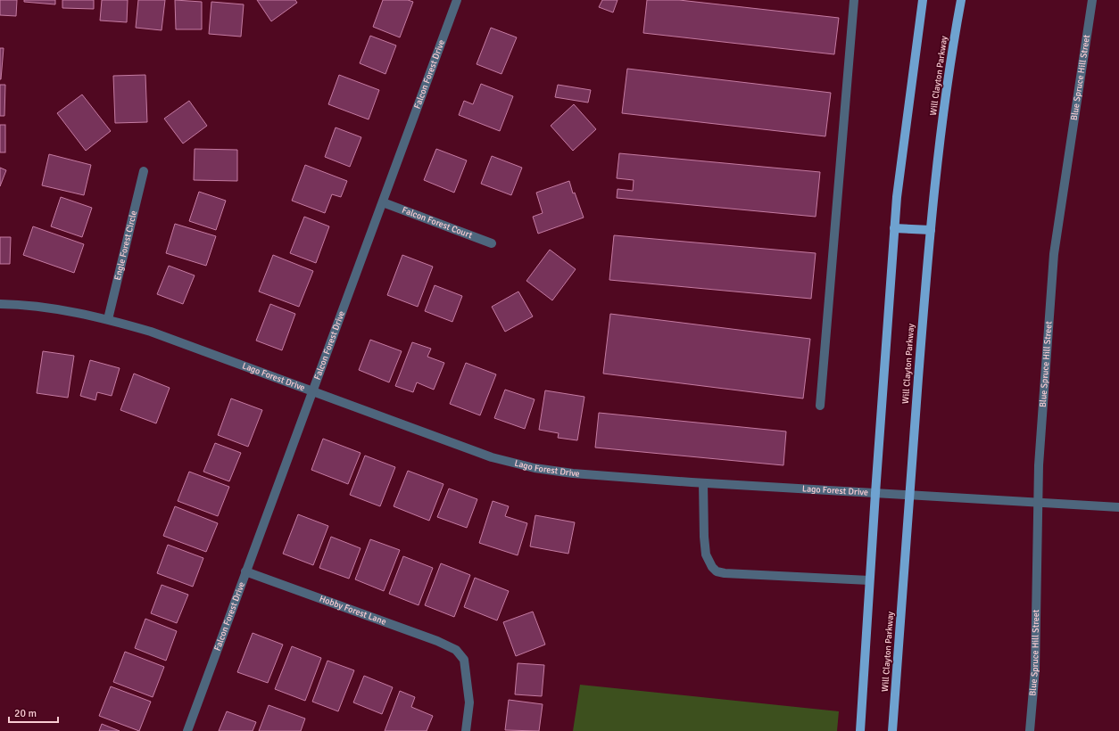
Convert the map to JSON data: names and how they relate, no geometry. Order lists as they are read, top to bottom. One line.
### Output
{"streets":{"main road":["Will Clayton Parkway"],"street":["Falcon Forest Drive","Blue Spruce Hill Street","Falcon Forest Court","Engle Forest Circle","Lago Forest Drive","Hobby Forest Lane"]},"crossings":[["Falcon Forest Drive","Falcon Forest Court"],["Falcon Forest Drive","Lago Forest Drive"],["Falcon Forest Drive","Hobby Forest Lane"],["Will Clayton Parkway","Lago Forest Drive"],["Blue Spruce Hill Street","Lago Forest Drive"],["Engle Forest Circle","Lago Forest Drive"]],"scale_bar":"20 m"}
